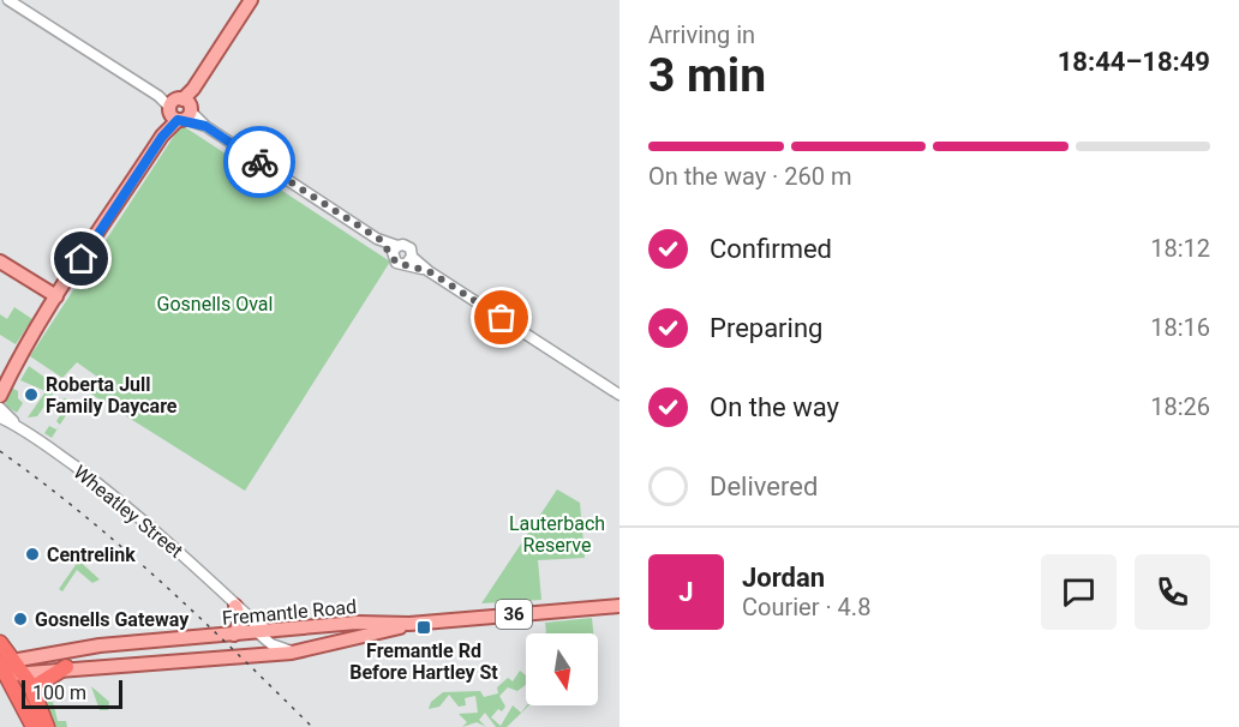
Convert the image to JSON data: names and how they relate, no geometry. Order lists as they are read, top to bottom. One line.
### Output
{"streets":{"main road":["Fremantle Road","36"],"street":["Wheatley Street"]},"crossings":[["Wheatley Street","Fremantle Road"]],"parks":["Gosnells Oval","Lauterbach Reserve"],"places":{"other":["Roberta Jull Family Daycare","Centrelink","Gosnells Gateway"],"transit":["Fremantle Rd Before Hartley St"]},"scale_bar":"100 m","north":"bottom","page":{"heading":["3 min","Arriving in","18:44–18:49"],"panel":["Jordan","Courier · 4.8"],"bar":"On the way · 260 m","list":[["Confirmed","18:12"],["Preparing","18:16"],["On the way","18:26"],"Delivered"],"round":"J","scale":"100 m"}}
